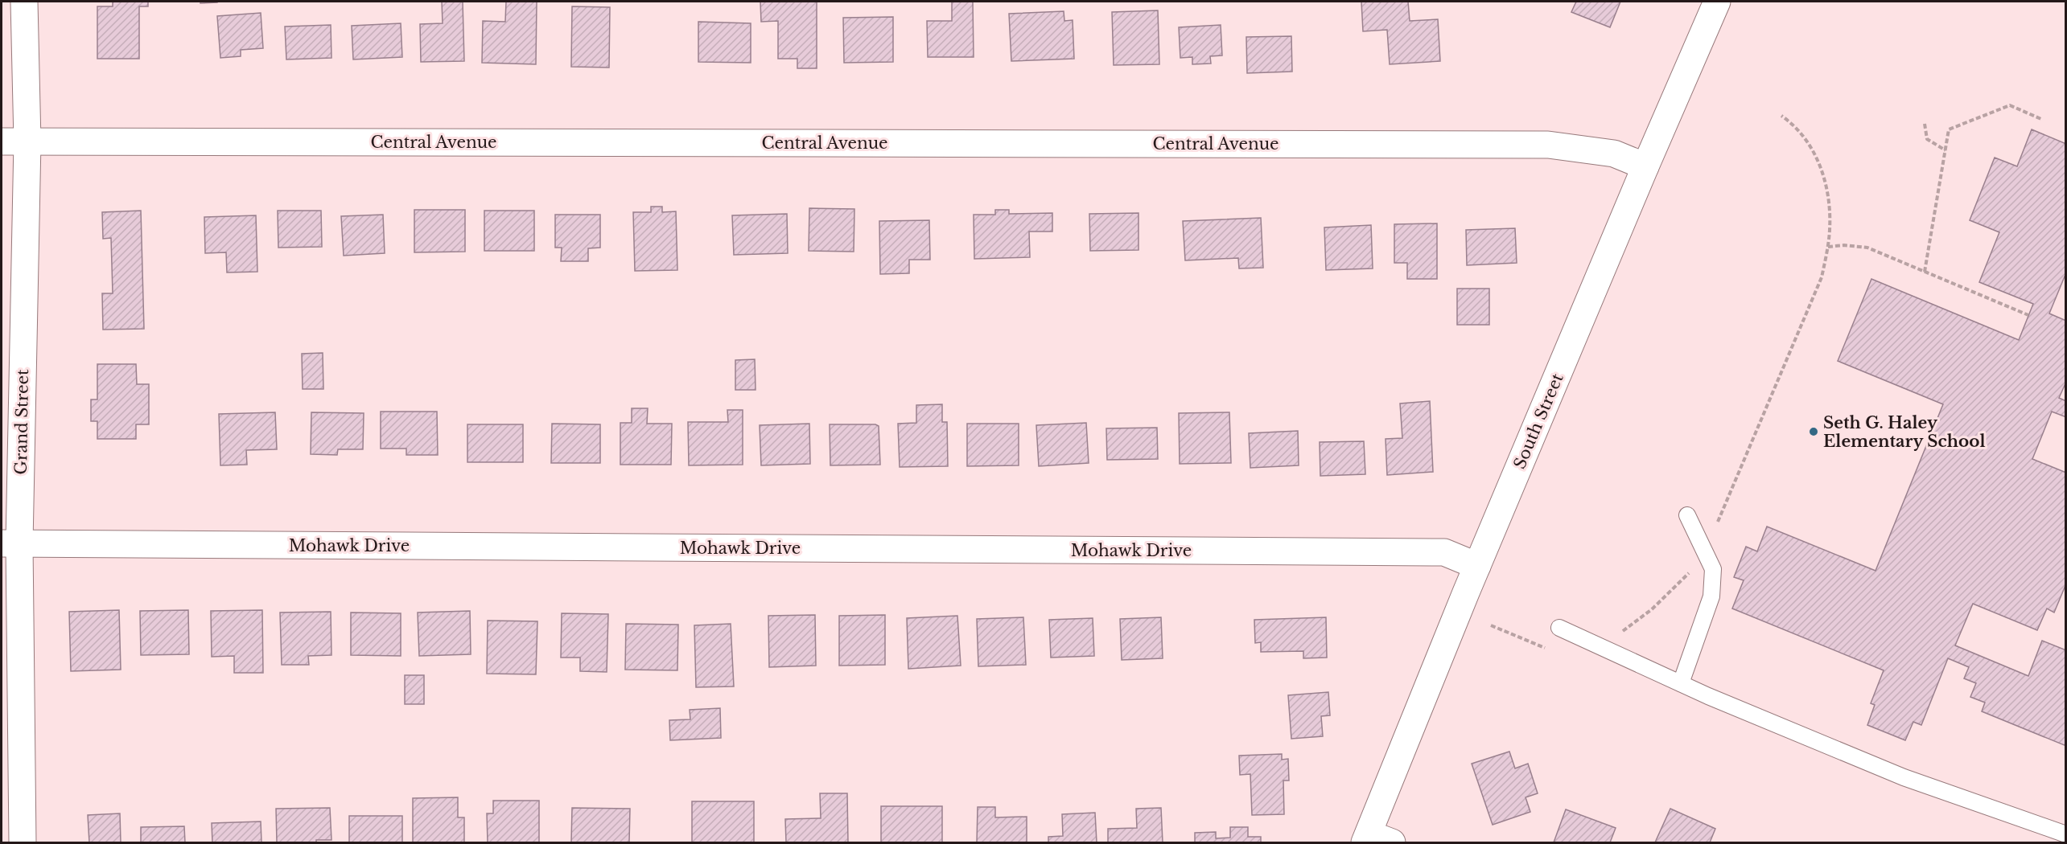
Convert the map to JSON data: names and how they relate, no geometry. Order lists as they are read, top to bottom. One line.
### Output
{"streets":{"street":["Central Avenue","South Street","Grand Street","Mohawk Drive"]},"crossings":[["Central Avenue","South Street"],["Central Avenue","Grand Street"],["South Street","Mohawk Drive"],["Grand Street","Mohawk Drive"]],"places":["Seth G. Haley Elementary School"]}
